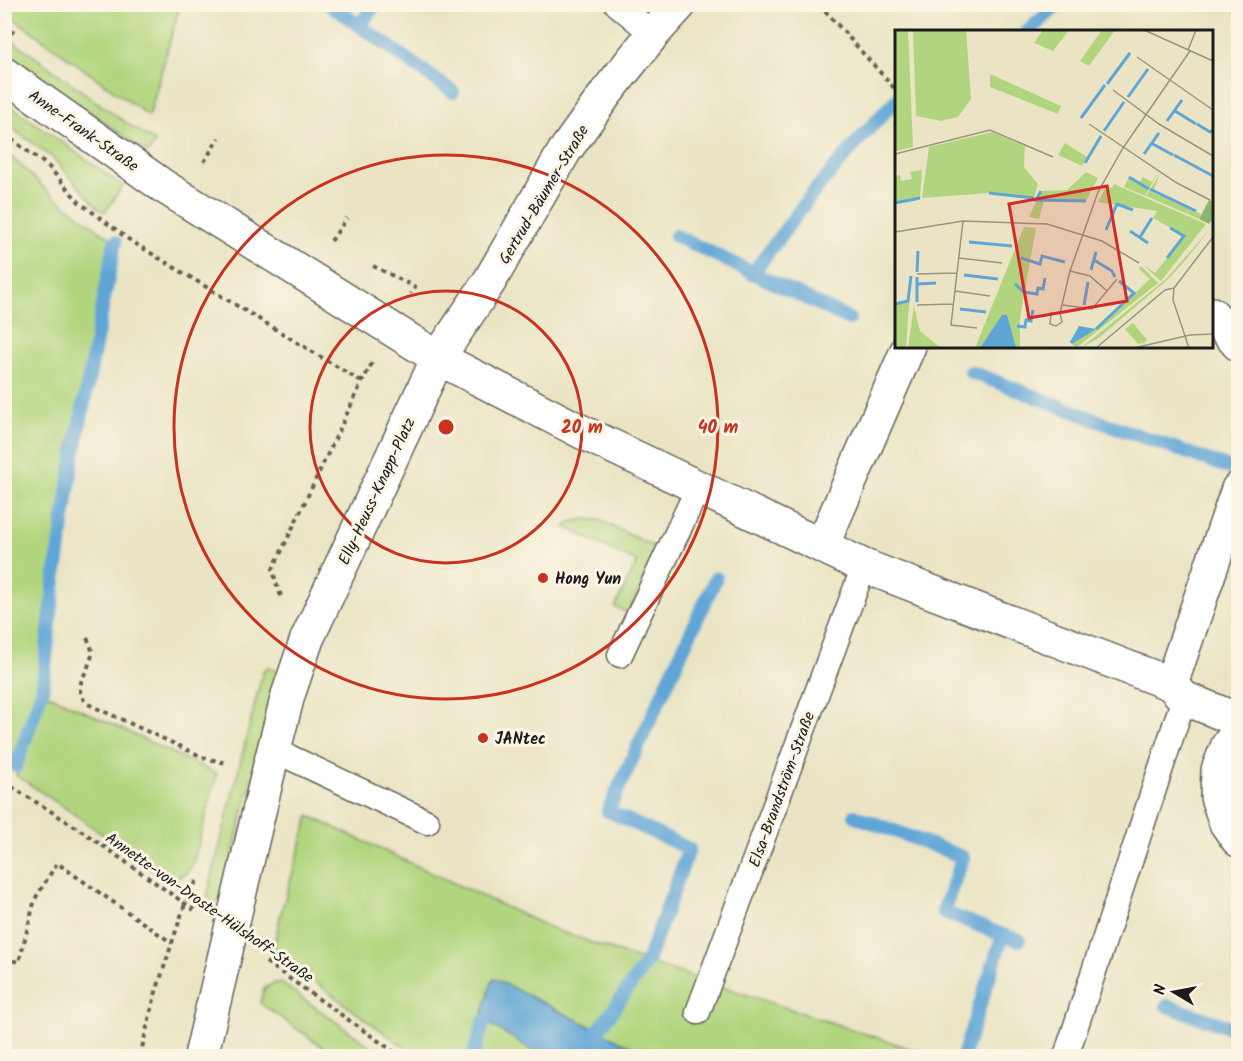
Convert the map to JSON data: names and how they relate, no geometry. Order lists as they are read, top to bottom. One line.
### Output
{"streets":{"street":["Anne-Frank-Straße","Gertrud-Bäumer-Straße","Elly-Heuss-Knapp-Platz"],"lane":["Elsa-Brandström-Straße"],"path":["Annette-von-Droste-Hülshoff-Straße"]},"crossings":[["Gertrud-Bäumer-Straße","Elly-Heuss-Knapp-Platz"],["Elly-Heuss-Knapp-Platz","Annette-von-Droste-Hülshoff-Straße"]],"places":["Hong Yun","JANtec"],"north":"left","rings":["20 m","40 m"]}
